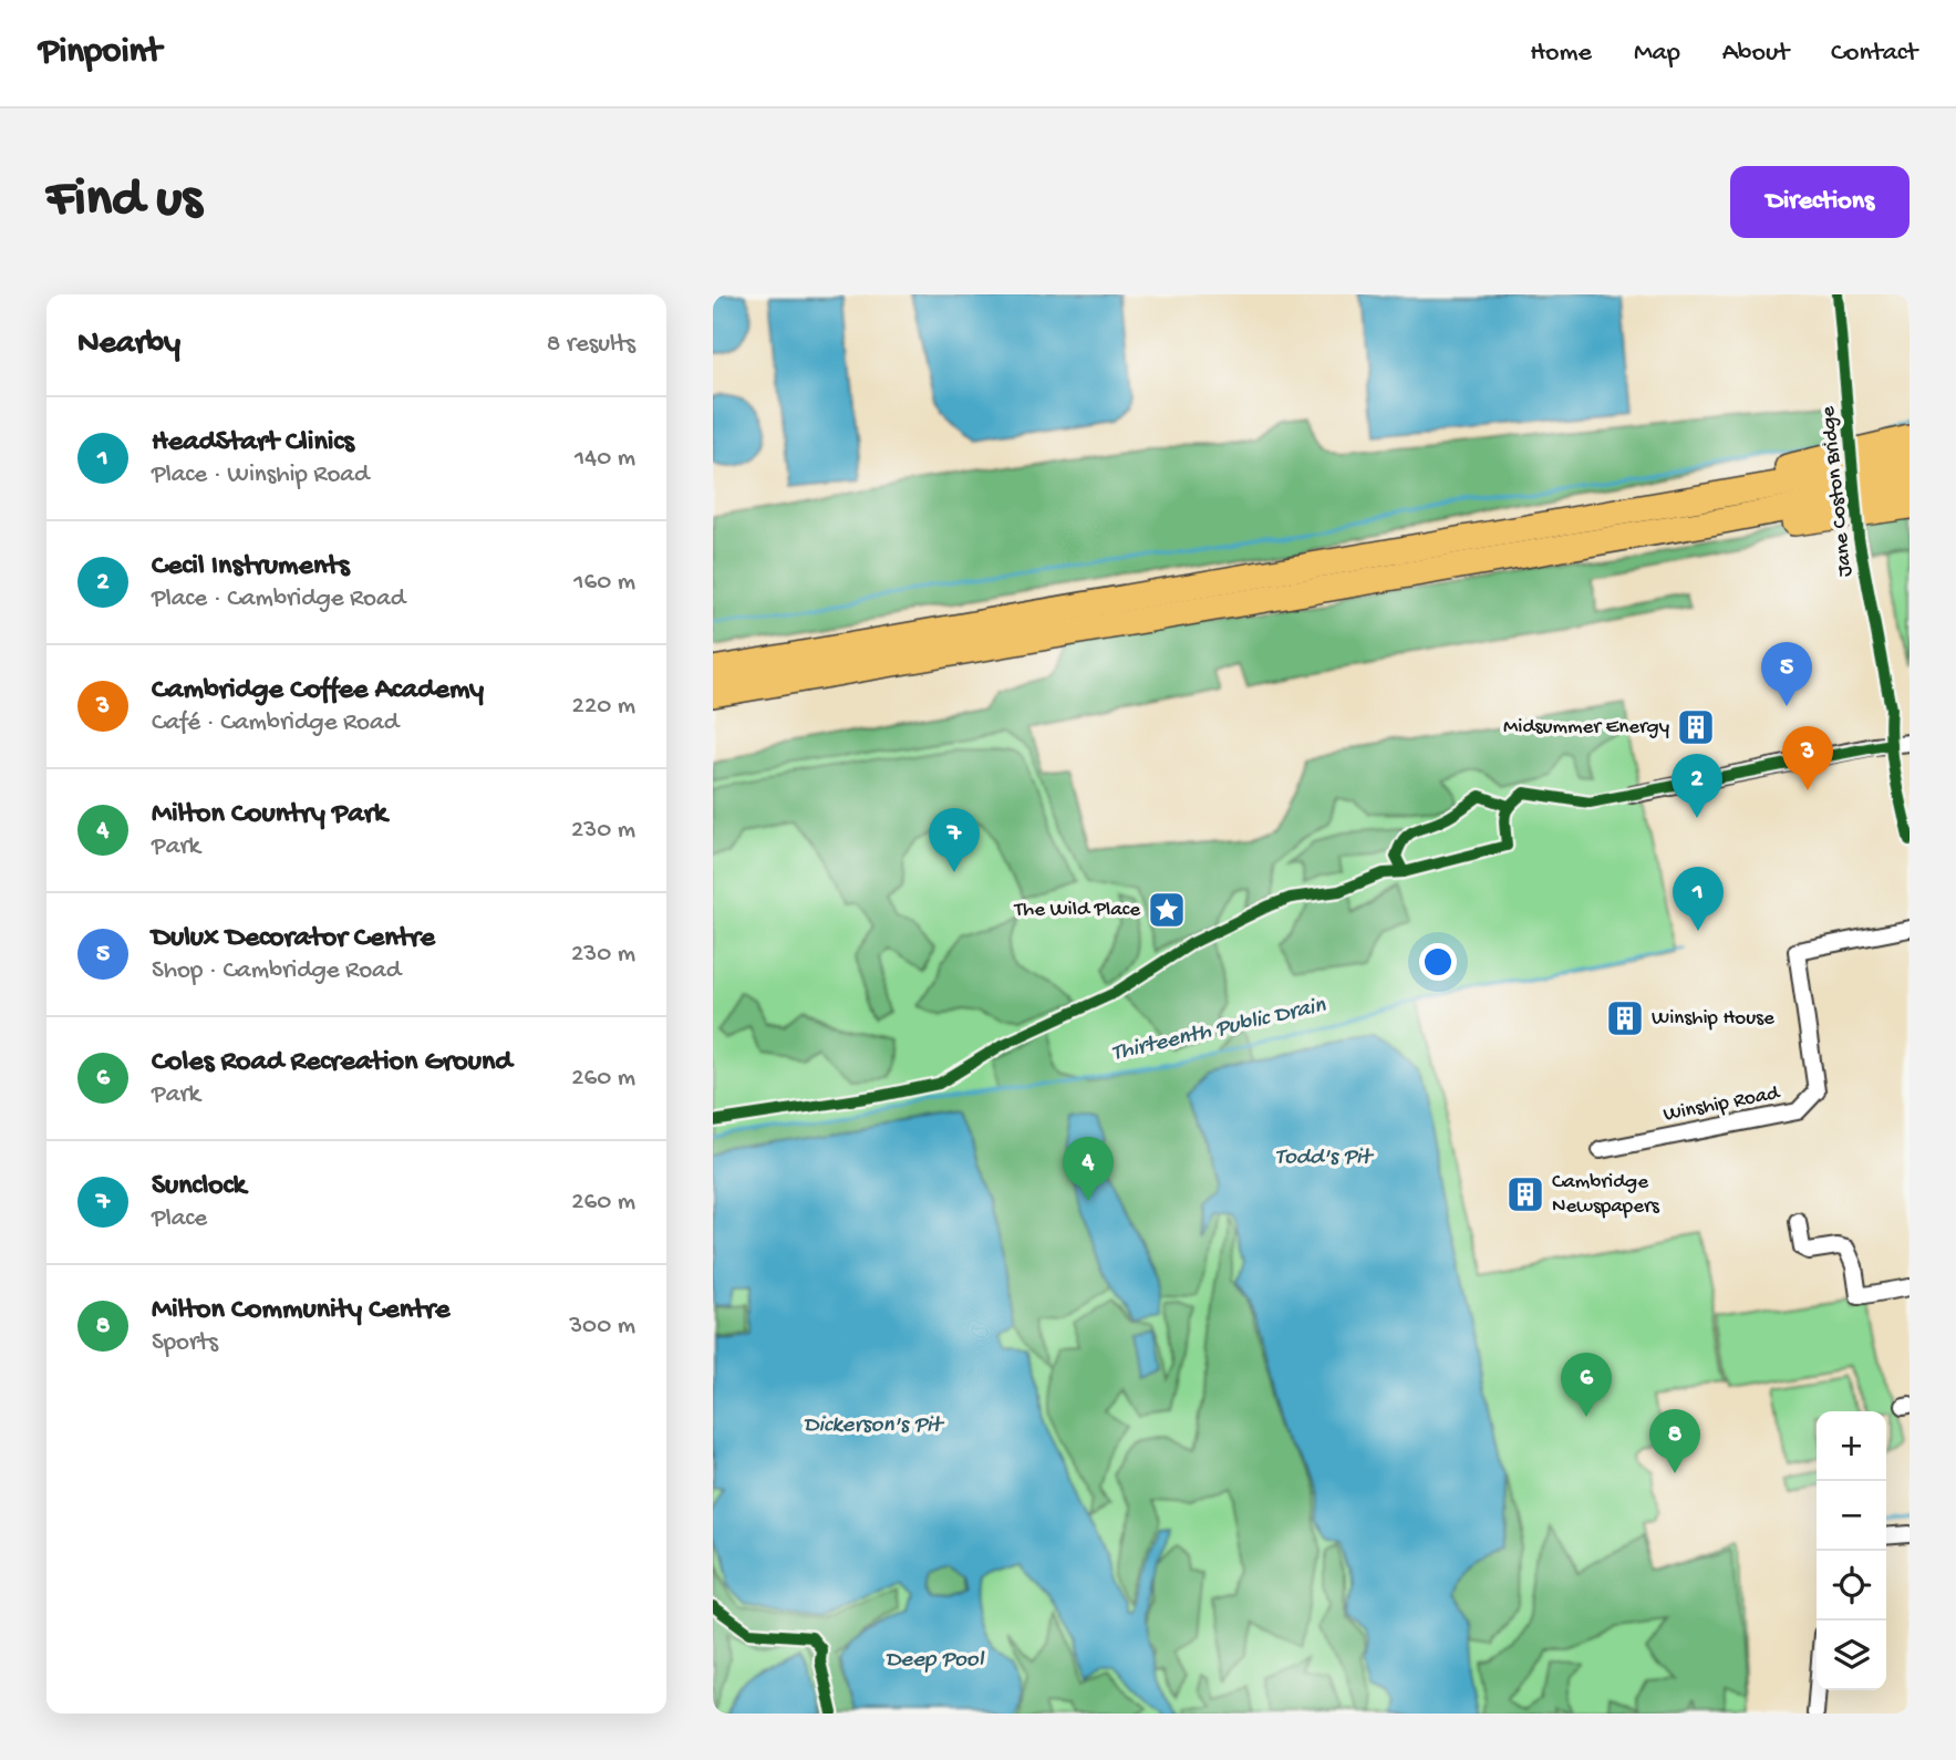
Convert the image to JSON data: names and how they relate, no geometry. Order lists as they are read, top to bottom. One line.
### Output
{"streets":{"street":["Winship Road"],"cycle path":["Jane Coston Bridge"]},"water":["Thirteenth Public Drain","Todd's Pit","Dickerson's Pit","Deep Pool"],"places":{"building":["Midsummer Energy","Winship House","Cambridge Newspapers"],"place":["The Wild Place"]},"page":{"header":"Pinpoint","nav":["Home","Map","About","Contact"],"buttons":"Directions","title":"Find us","heading":["Nearby","8 results"],"list":[{"mark":"1","name":"HeadStart Clinics","note":"Place · Winship Road","value":"140 m"},{"mark":"2","name":"Cecil Instruments","note":"Place · Cambridge Road","value":"160 m"},{"mark":"3","name":"Cambridge Coffee Academy","note":"Café · Cambridge Road","value":"220 m"},{"mark":"4","name":"Milton Country Park","note":"Park","value":"230 m"},{"mark":"5","name":"Dulux Decorator Centre","note":"Shop · Cambridge Road","value":"230 m"},{"mark":"6","name":"Coles Road Recreation Ground","note":"Park","value":"260 m"},{"mark":"7","name":"Sunclock","note":"Place","value":"260 m"},{"mark":"8","name":"Milton Community Centre","note":"Sports","value":"300 m"}],"pins":["5","3","2","7","1","4","6","8"],"map_buttons":["+","−"]}}
